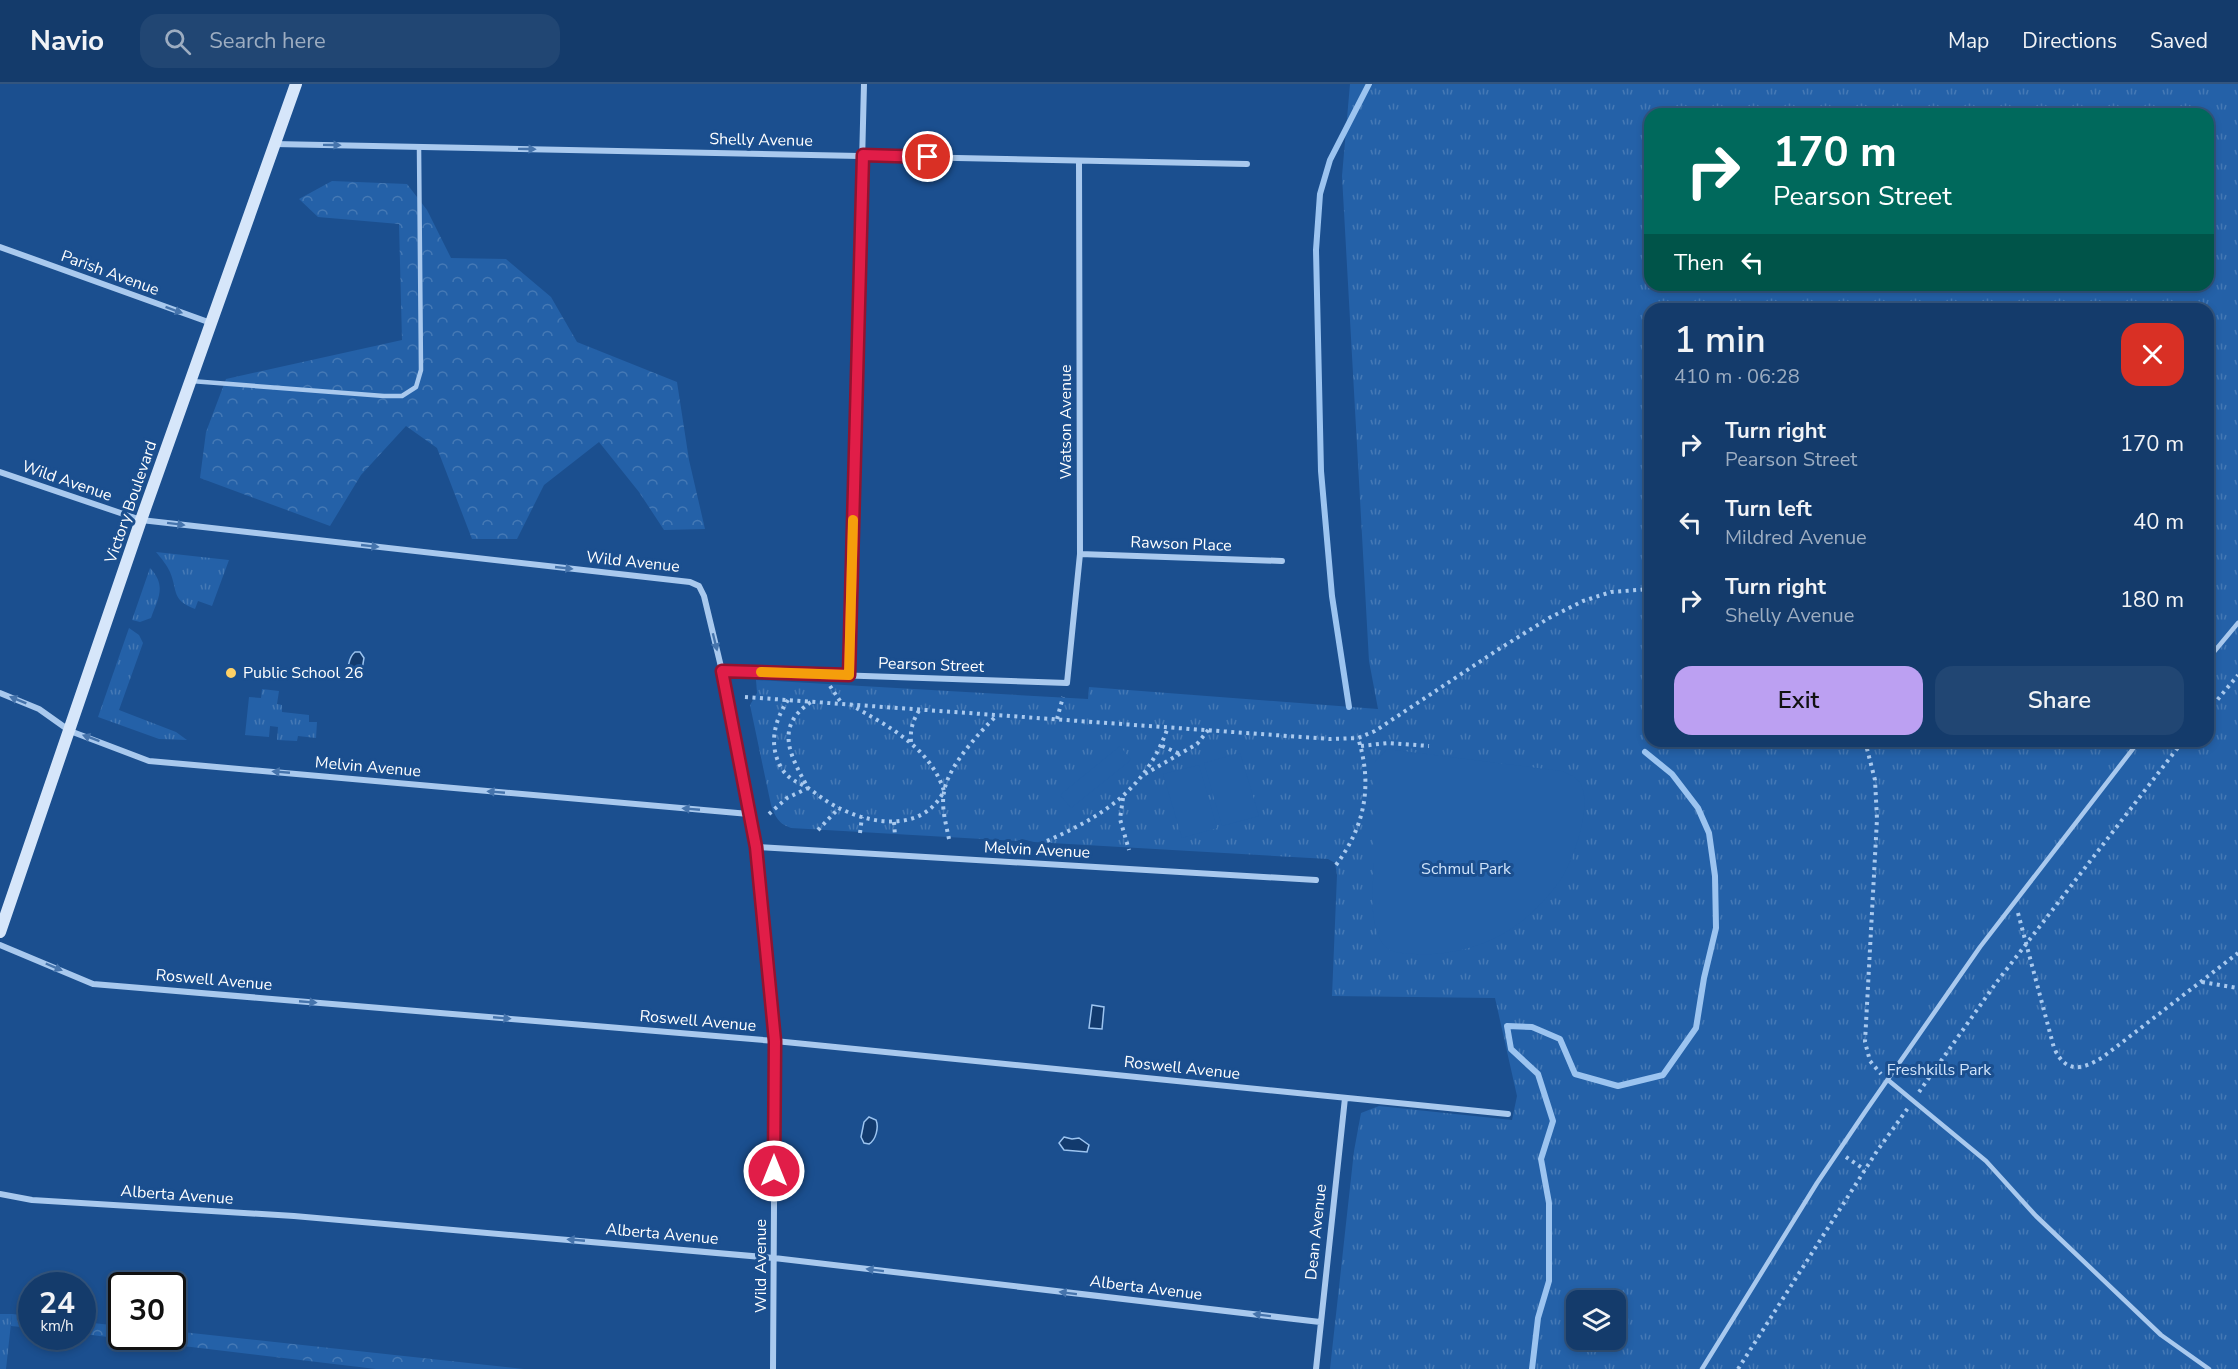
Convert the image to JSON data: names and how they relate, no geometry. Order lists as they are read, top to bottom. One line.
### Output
{"streets":{"main road":["Victory Boulevard"],"street":["Shelly Avenue","Parish Avenue","Watson Avenue","Wild Avenue","Rawson Place","Pearson Street","Melvin Avenue","Roswell Avenue","Alberta Avenue","Dean Avenue"]},"crossings":[["Shelly Avenue","Watson Avenue"],["Shelly Avenue","Victory Boulevard"],["Parish Avenue","Victory Boulevard"],["Watson Avenue","Rawson Place"],["Watson Avenue","Pearson Street"],["Wild Avenue","Victory Boulevard"],["Wild Avenue","Pearson Street"],["Wild Avenue","Melvin Avenue"],["Wild Avenue","Roswell Avenue"],["Wild Avenue","Alberta Avenue"],["Victory Boulevard","Melvin Avenue"],["Roswell Avenue","Dean Avenue"],["Alberta Avenue","Dean Avenue"]],"one_way":["Shelly Avenue","Parish Avenue","Wild Avenue","Melvin Avenue","Roswell Avenue","Alberta Avenue"],"parks":["Schmul Park","Freshkills Park"],"places":["Public School 26"],"page":{"header":"Navio","search":"Search here","nav":["Map","Directions","Saved"],"turn":["170 m","Pearson Street"],"then":"Then","heading":["1 min","410 m · 06:28"],"list":[{"name":"Turn right","note":"Pearson Street","value":"170 m"},{"name":"Turn left","note":"Mildred Avenue","value":"40 m"},{"name":"Turn right","note":"Shelly Avenue","value":"180 m"}],"buttons":["Exit","Share"],"speed":"24 km/h","limit":"30"}}
